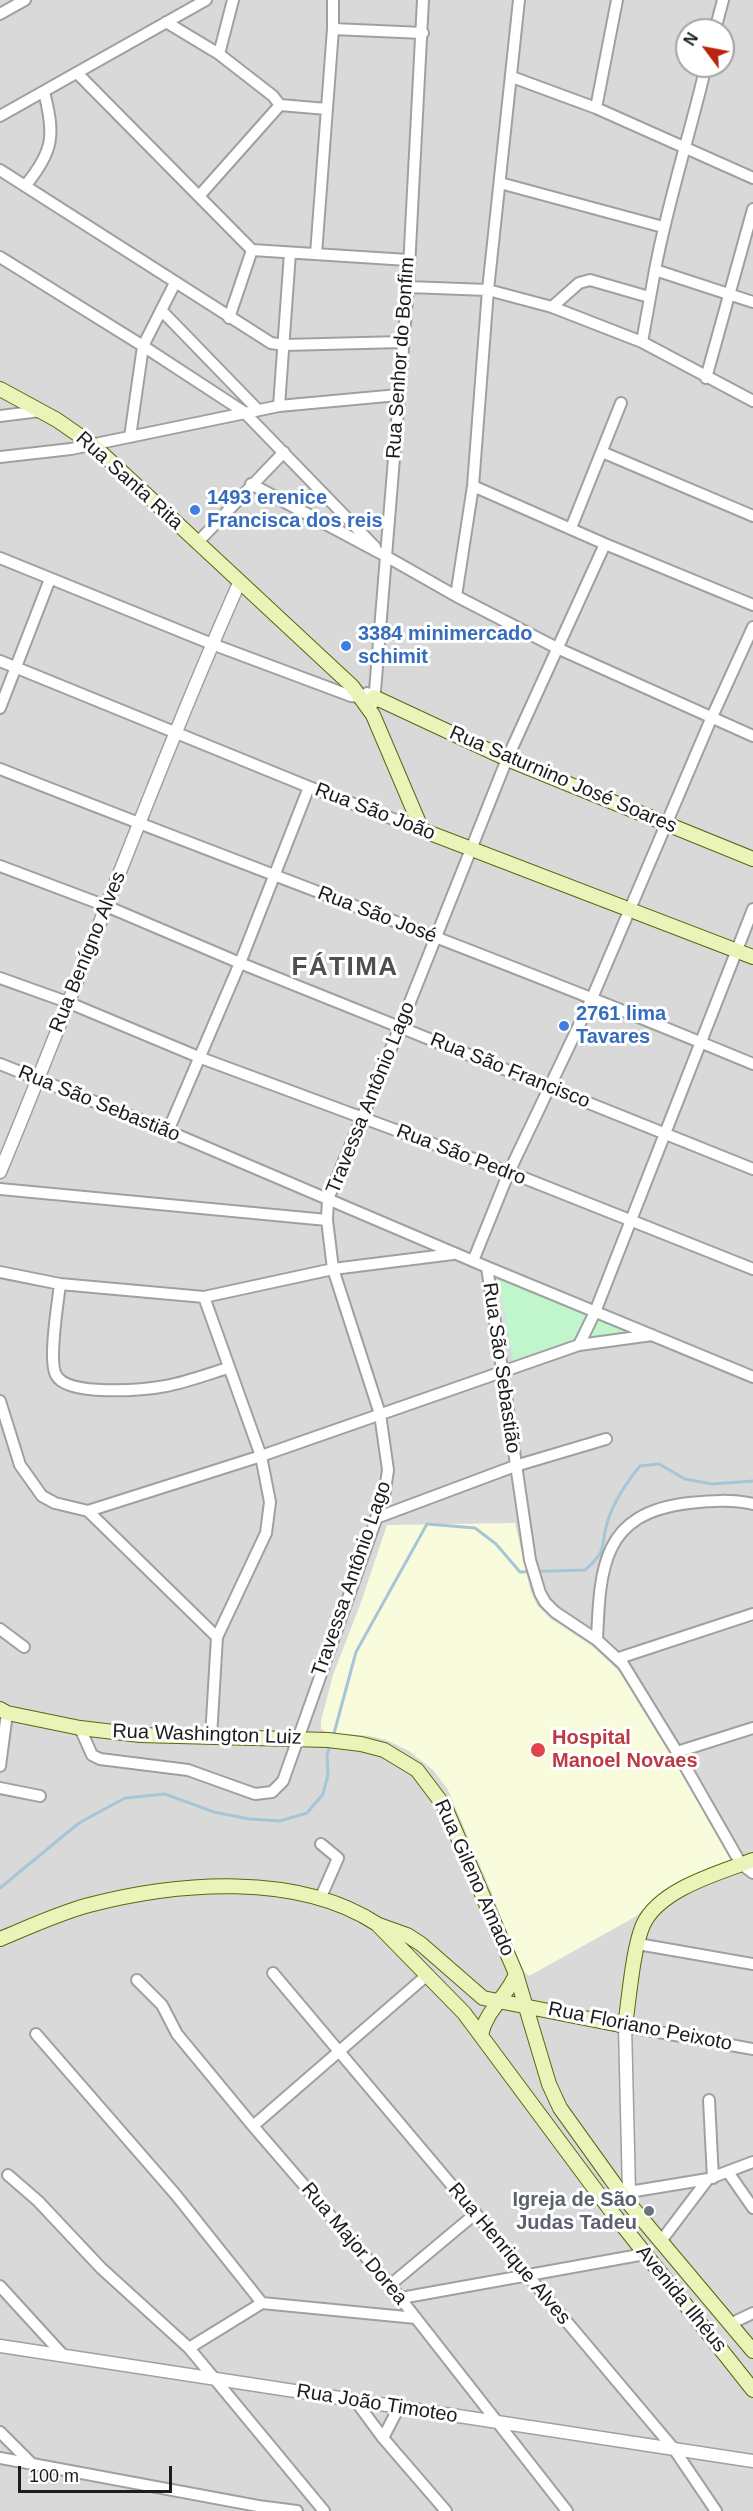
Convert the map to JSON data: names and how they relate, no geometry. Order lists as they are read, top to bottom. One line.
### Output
{"streets":{"main road":["Rua Santa Rita","Rua Saturnino José Soares","Rua São João","Rua Washington Luiz","Rua Gileno Amado","Rua Floriano Peixoto","Avenida Ilhéus"],"street":["Rua Senhor do Bonfim","Rua São José","Rua Benígno Alves","Rua São Francisco","Travessa Antônio Lago","Rua São Sebastião","Rua São Pedro","Rua Major Dorea","Rua Henrique Alves","Rua João Timoteo"]},"crossings":[["Rua Senhor do Bonfim","Rua Santa Rita"],["Rua Senhor do Bonfim","Rua Saturnino José Soares"],["Rua Santa Rita","Rua Saturnino José Soares"],["Rua Santa Rita","Rua São João"],["Rua Santa Rita","Rua Benígno Alves"],["Rua Saturnino José Soares","Rua Benígno Alves"],["Rua Saturnino José Soares","Travessa Antônio Lago"],["Rua São João","Rua Benígno Alves"],["Rua São João","Travessa Antônio Lago"],["Rua São José","Rua Benígno Alves"],["Rua São José","Travessa Antônio Lago"],["Rua Benígno Alves","Rua São Francisco"],["Rua Benígno Alves","Rua São Sebastião"],["Rua Benígno Alves","Rua São Pedro"],["Rua São Francisco","Travessa Antônio Lago"],["Travessa Antônio Lago","Rua São Sebastião"],["Travessa Antônio Lago","Rua São Pedro"],["Travessa Antônio Lago","Rua Washington Luiz"],["Rua Washington Luiz","Rua Gileno Amado"],["Rua Gileno Amado","Rua Floriano Peixoto"],["Rua Gileno Amado","Avenida Ilhéus"],["Rua Floriano Peixoto","Avenida Ilhéus"],["Rua Major Dorea","Rua João Timoteo"],["Rua Henrique Alves","Rua João Timoteo"]],"districts":["FÁTIMA"],"places":["1493 erenice Francisca dos reis","3384 minimercado schimit","2761 lima Tavares","Hospital Manoel Novaes","Igreja de São Judas Tadeu"],"scale_bar":"100 m","north":"top left"}
